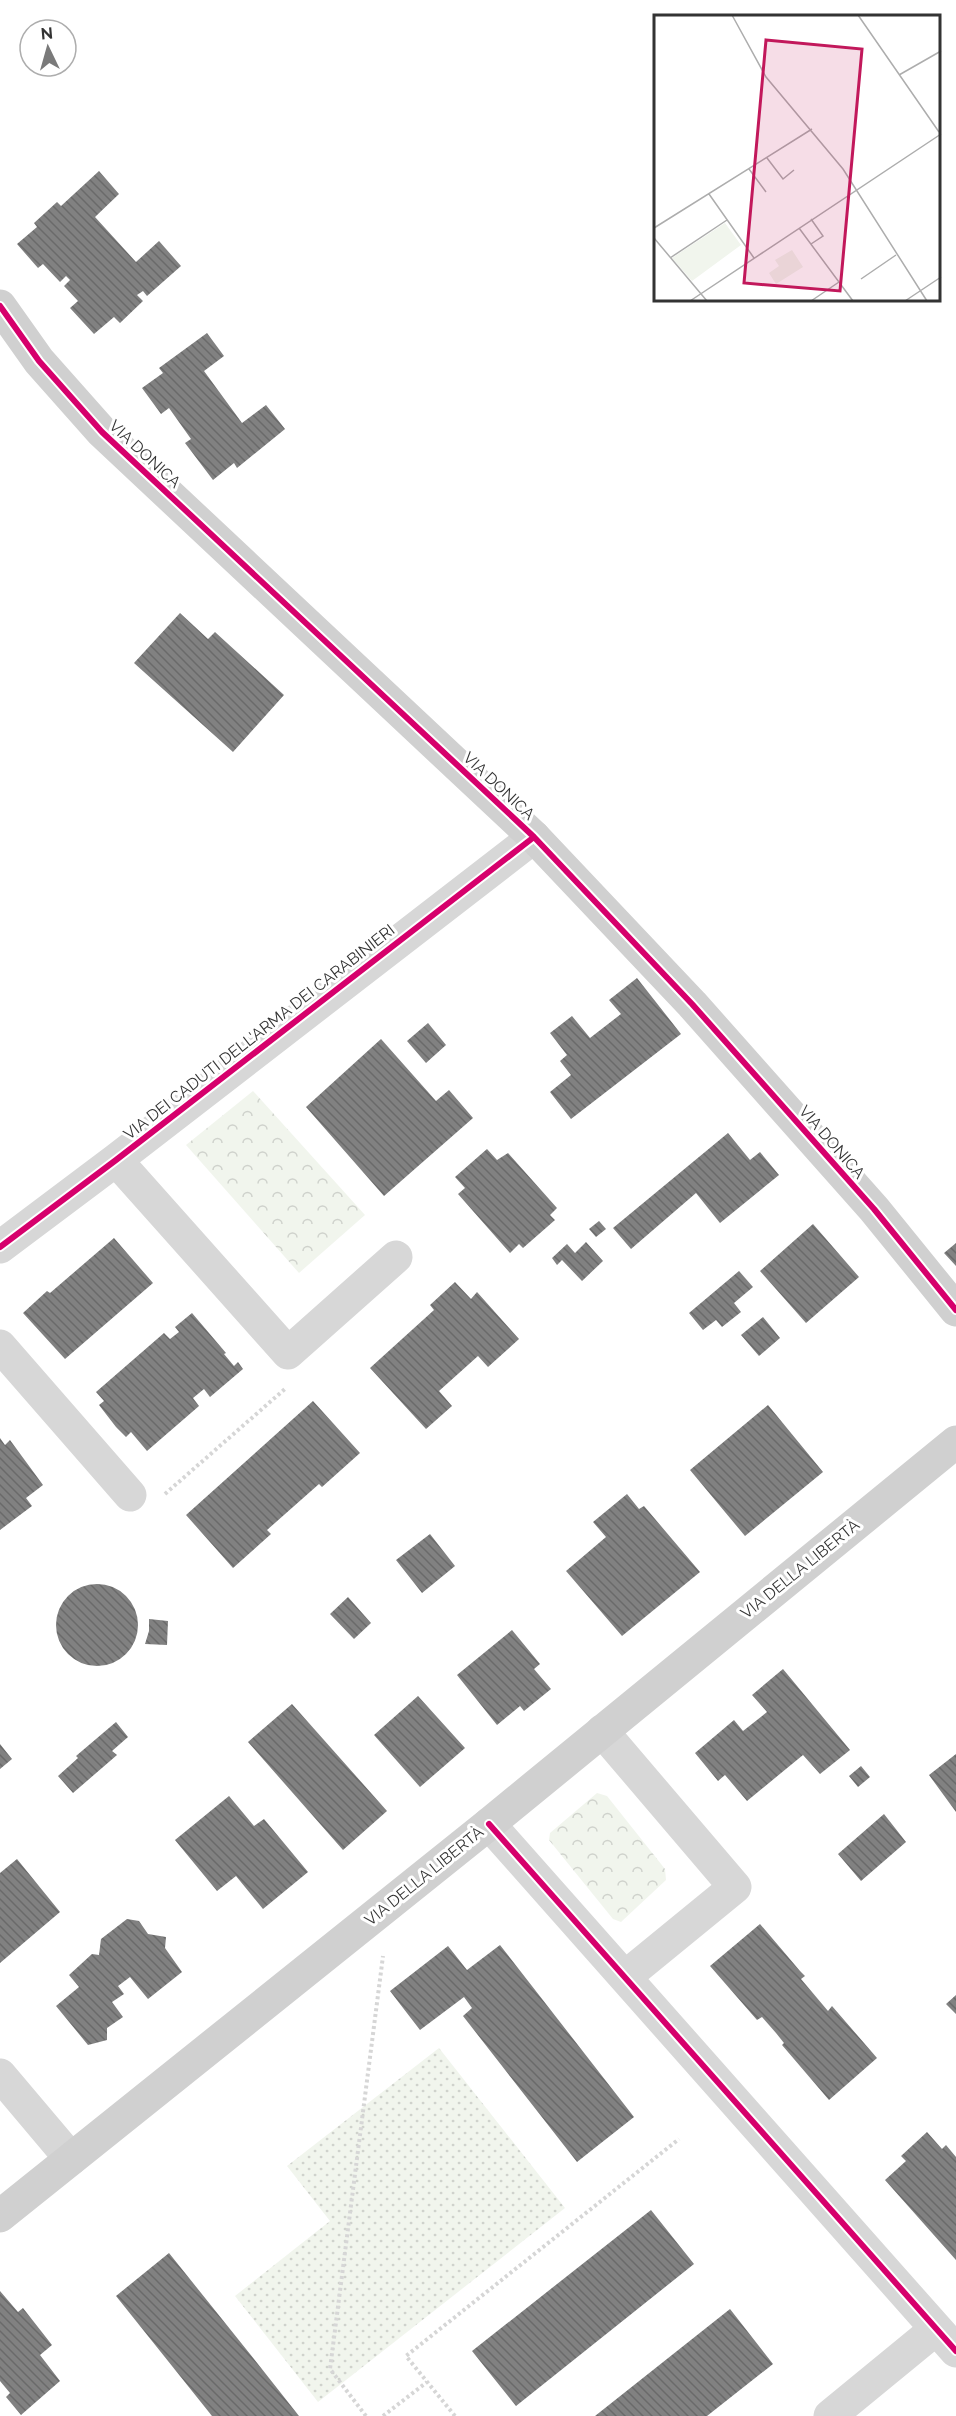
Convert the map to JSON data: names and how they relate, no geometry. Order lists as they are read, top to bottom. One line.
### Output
{"streets":{"street":["VIA DONICA","VIA DEI CADUTI DELL'ARMA DEI CARABINIERI","VIA DELLA LIBERTÀ"]},"crossings":[["VIA DONICA","VIA DEI CADUTI DELL'ARMA DEI CARABINIERI"]],"north":"top"}
